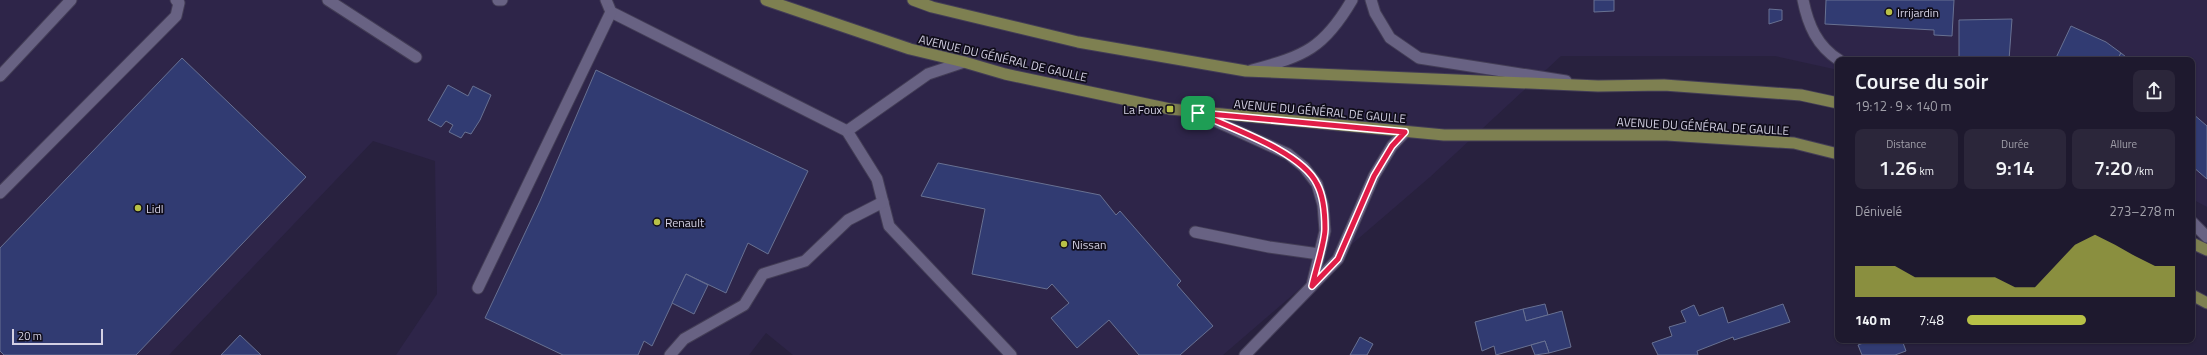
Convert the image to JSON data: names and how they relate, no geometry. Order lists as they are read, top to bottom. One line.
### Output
{"streets":{"main road":["AVENUE DU GÉNÉRAL DE GAULLE"]},"places":{"other":["Irrijardin","Lidl","Renault","Nissan"],"transit":["La Foux"]},"scale_bar":"20 m","page":{"heading":["Course du soir","19:12 · 9 × 140 m"],"stats":[["Distance","1.26 km"],["Durée","9:14"],["Allure","7:20 /km"]],"chart":["Dénivelé","273–278 m"],"list":[{"name":"140 m","note":"7:48"}],"scale":"20 m"}}
